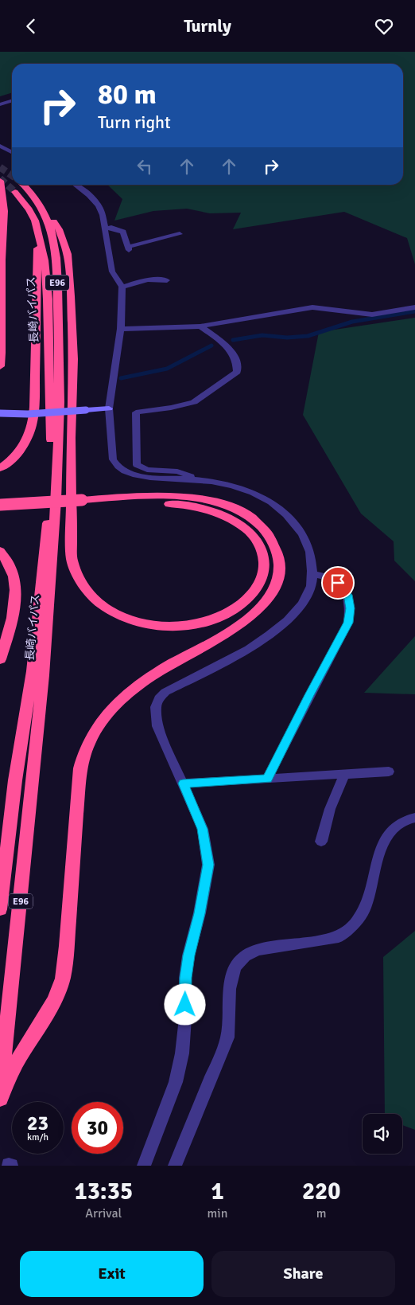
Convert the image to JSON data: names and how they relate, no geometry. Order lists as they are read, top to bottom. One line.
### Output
{"streets":{"highway":["E96","長崎バイパス"]},"page":{"header":"Turnly","turn":["80 m","Turn right"],"speed":"23 km/h","limit":"30","eta":["13:35","Arrival","1","min","220","m"],"buttons":["Exit","Share"]}}
